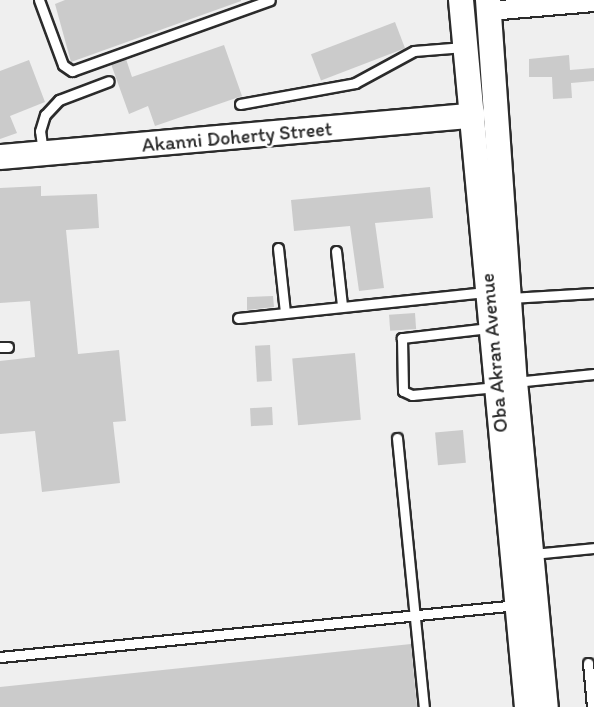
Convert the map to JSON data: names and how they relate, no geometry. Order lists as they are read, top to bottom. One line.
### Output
{"streets":{"main road":["Akanni Doherty Street","Oba Akran Avenue"]},"crossings":[["Akanni Doherty Street","Oba Akran Avenue"]]}
